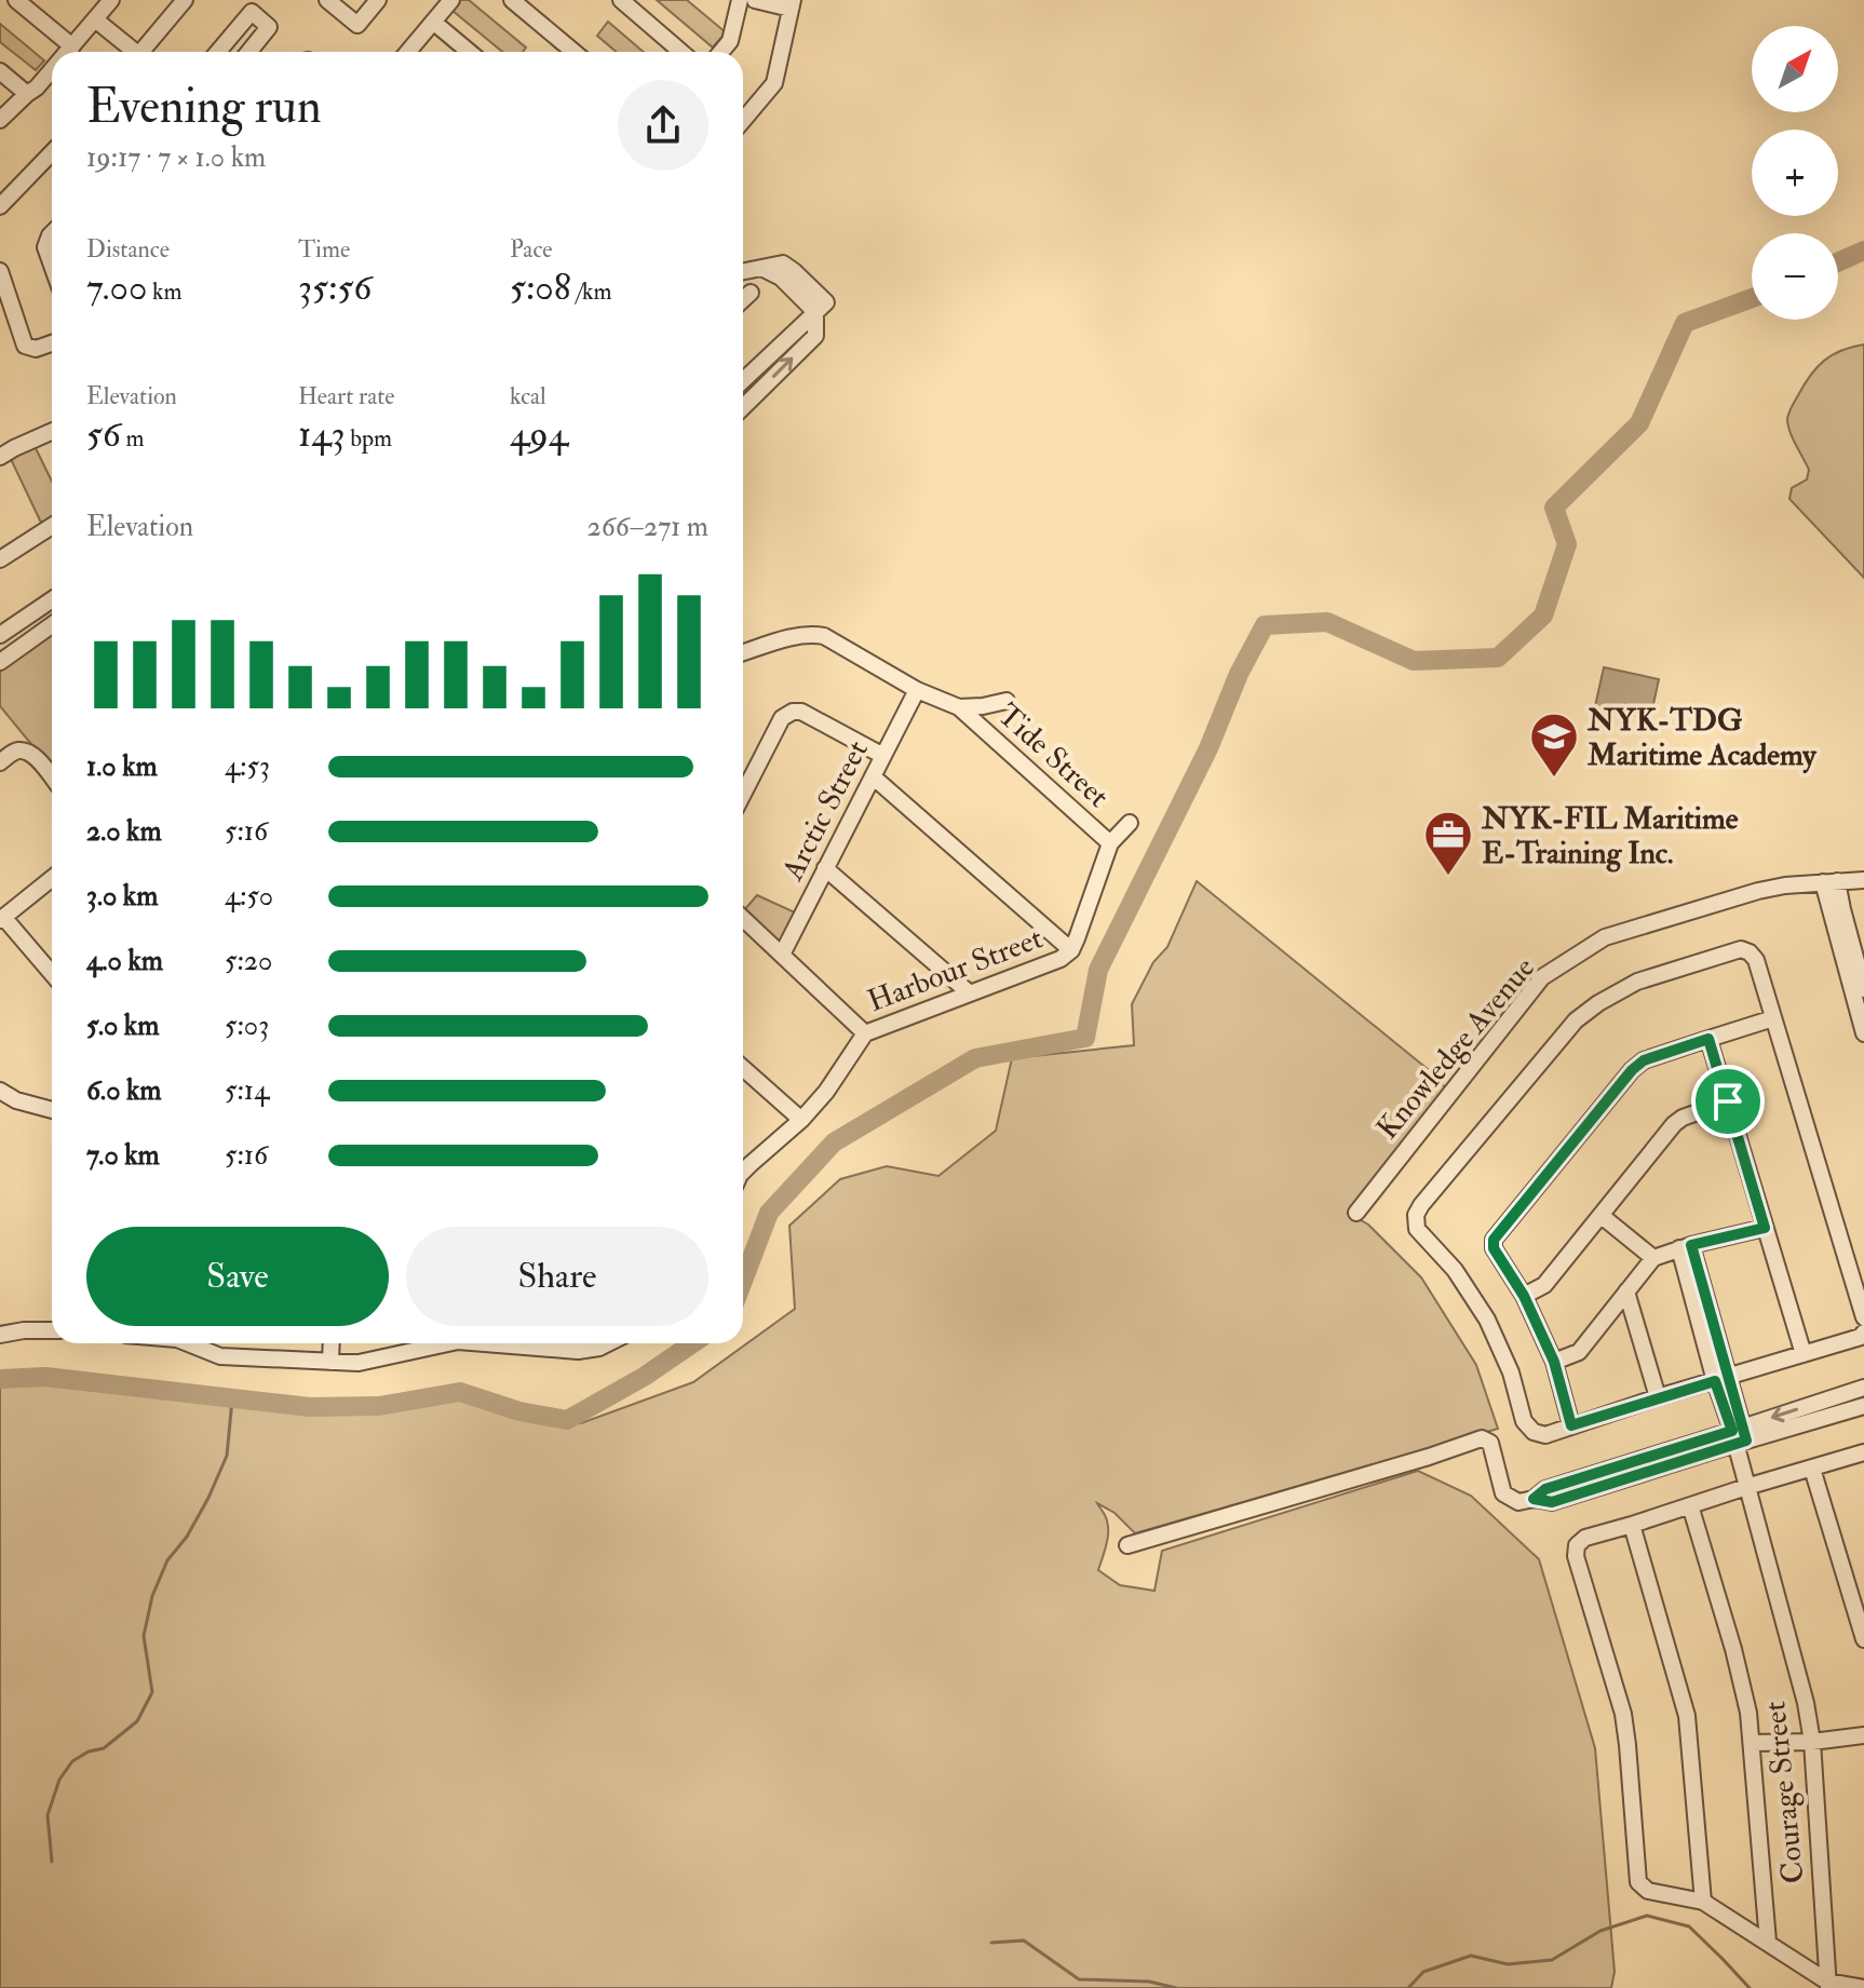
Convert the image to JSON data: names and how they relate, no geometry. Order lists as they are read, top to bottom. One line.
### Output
{"streets":{"street":["Tide Street","Arctic Street","Harbour Street","Knowledge Avenue","Courage Street"]},"crossings":[["Tide Street","Harbour Street"]],"places":{"school or university":["NYK-TDG Maritime Academy"],"office":["NYK-FIL Maritime E-Training Inc."]},"north":"top right","page":{"map_buttons":["+","−"],"heading":["Evening run","19:17 · 7 × 1.0 km"],"stats":[["Distance","7.00 km"],["Time","35:56"],["Pace","5:08 /km"],["Elevation","56 m"],["Heart rate","143 bpm"],["kcal","494"]],"chart":["Elevation","266–271 m"],"list":[{"name":"1.0 km","note":"4:53"},{"name":"2.0 km","note":"5:16"},{"name":"3.0 km","note":"4:50"},{"name":"4.0 km","note":"5:20"},{"name":"5.0 km","note":"5:03"},{"name":"6.0 km","note":"5:14"},{"name":"7.0 km","note":"5:16"}],"buttons":["Save","Share"]}}
